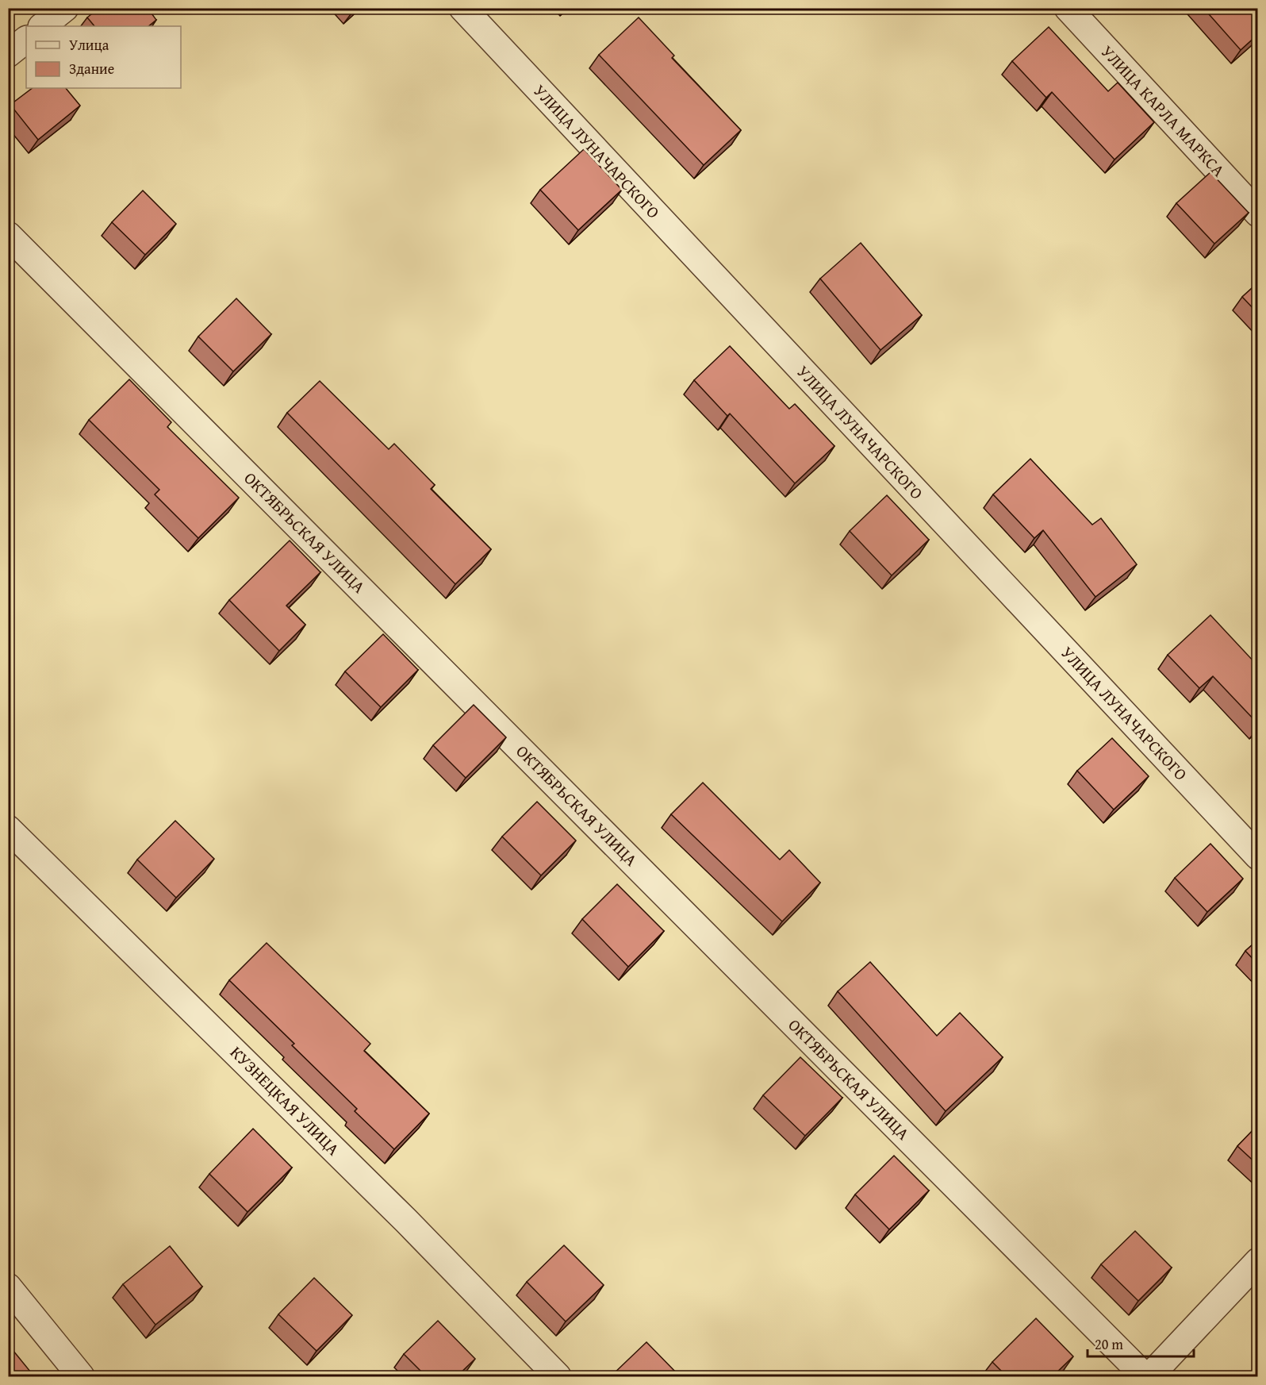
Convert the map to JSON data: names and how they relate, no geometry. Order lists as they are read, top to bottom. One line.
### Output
{"streets":{"street":["УЛИЦА КАРЛА МАРКСА","УЛИЦА ЛУНАЧАРСКОГО","ОКТЯБРЬСКАЯ УЛИЦА","КУЗНЕЦКАЯ УЛИЦА"]},"legend":["Улица","Здание"],"scale_bar":"20 m"}
